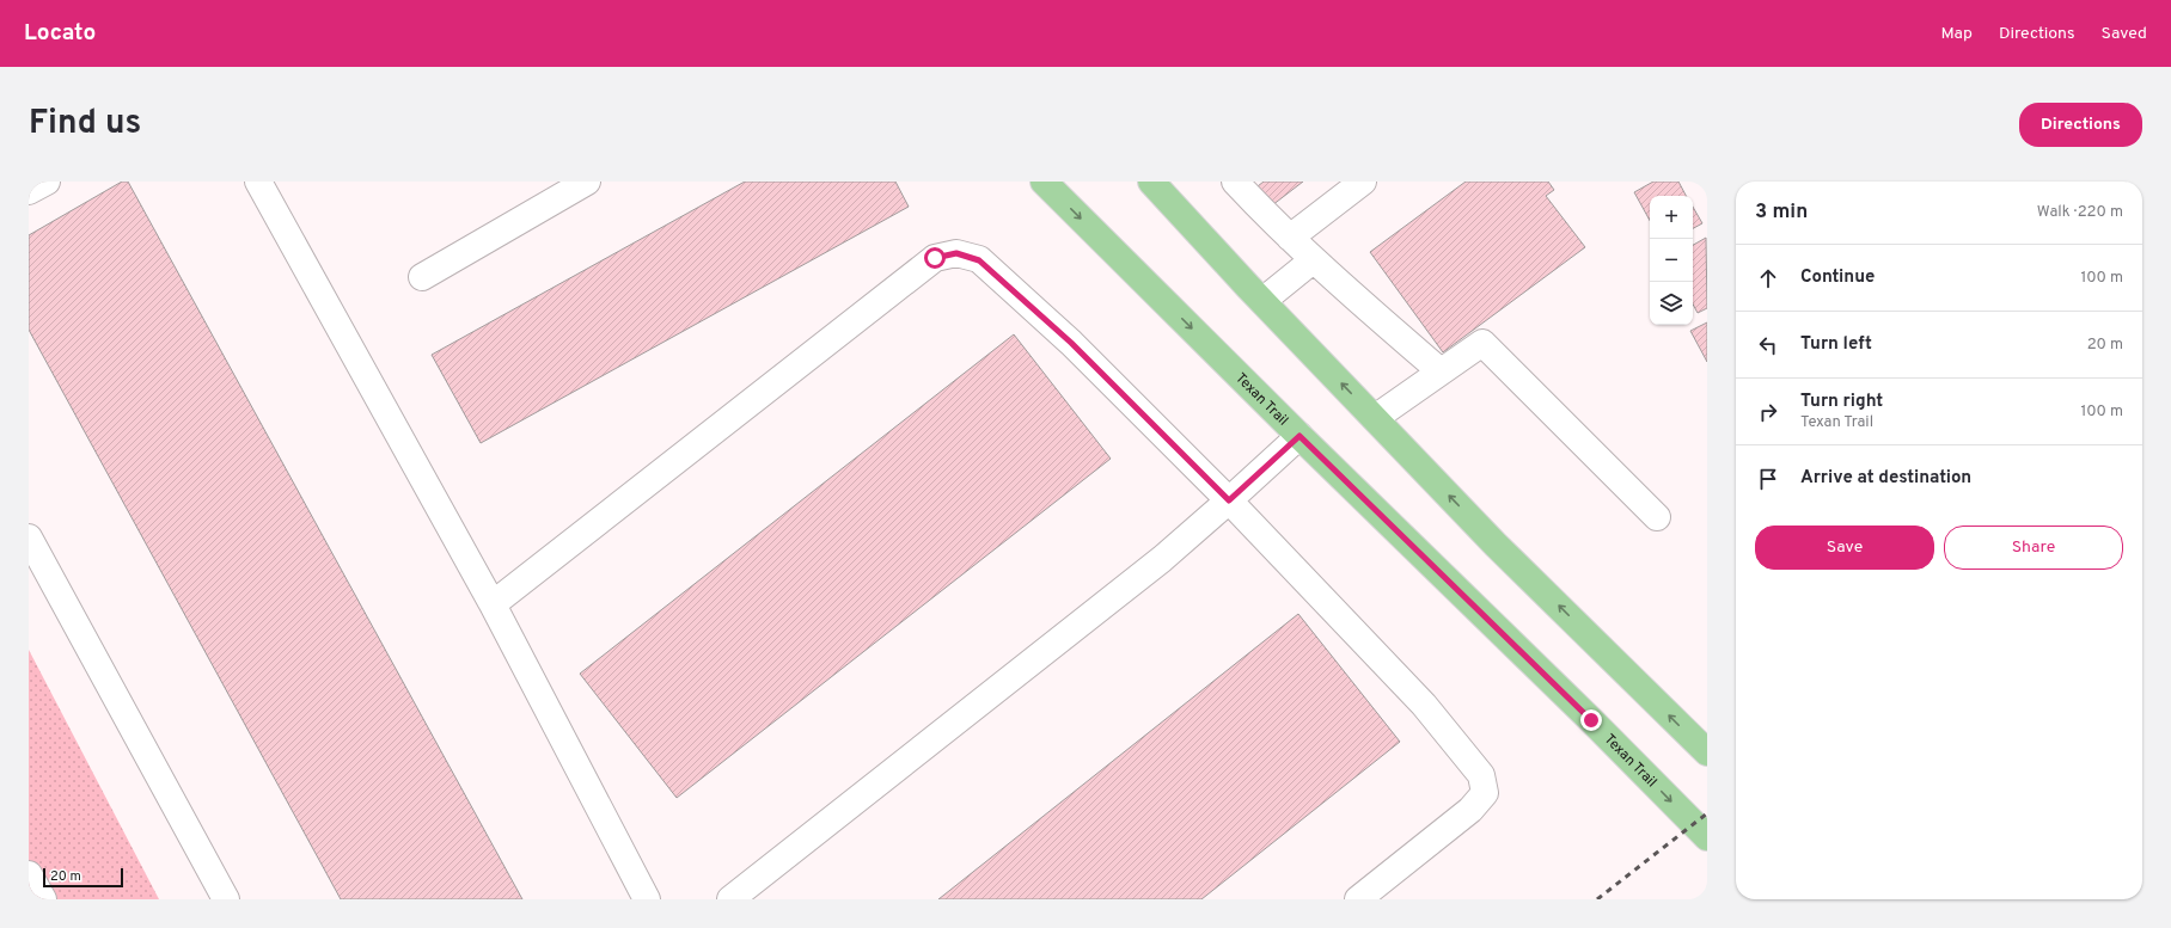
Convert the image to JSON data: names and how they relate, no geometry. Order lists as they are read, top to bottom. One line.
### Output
{"streets":{"main road":["Texan Trail"]},"scale_bar":"20 m","page":{"header":"Locato","nav":["Map","Directions","Saved"],"title":"Find us","buttons":["Directions",["Save","Share"]],"heading":["3 min","Walk · 220 m"],"map_buttons":["+","−"],"list":[["Continue","100 m"],["Turn left","20 m"],["Turn right","Texan Trail","100 m"],"Arrive at destination"],"scale":"20 m"}}
